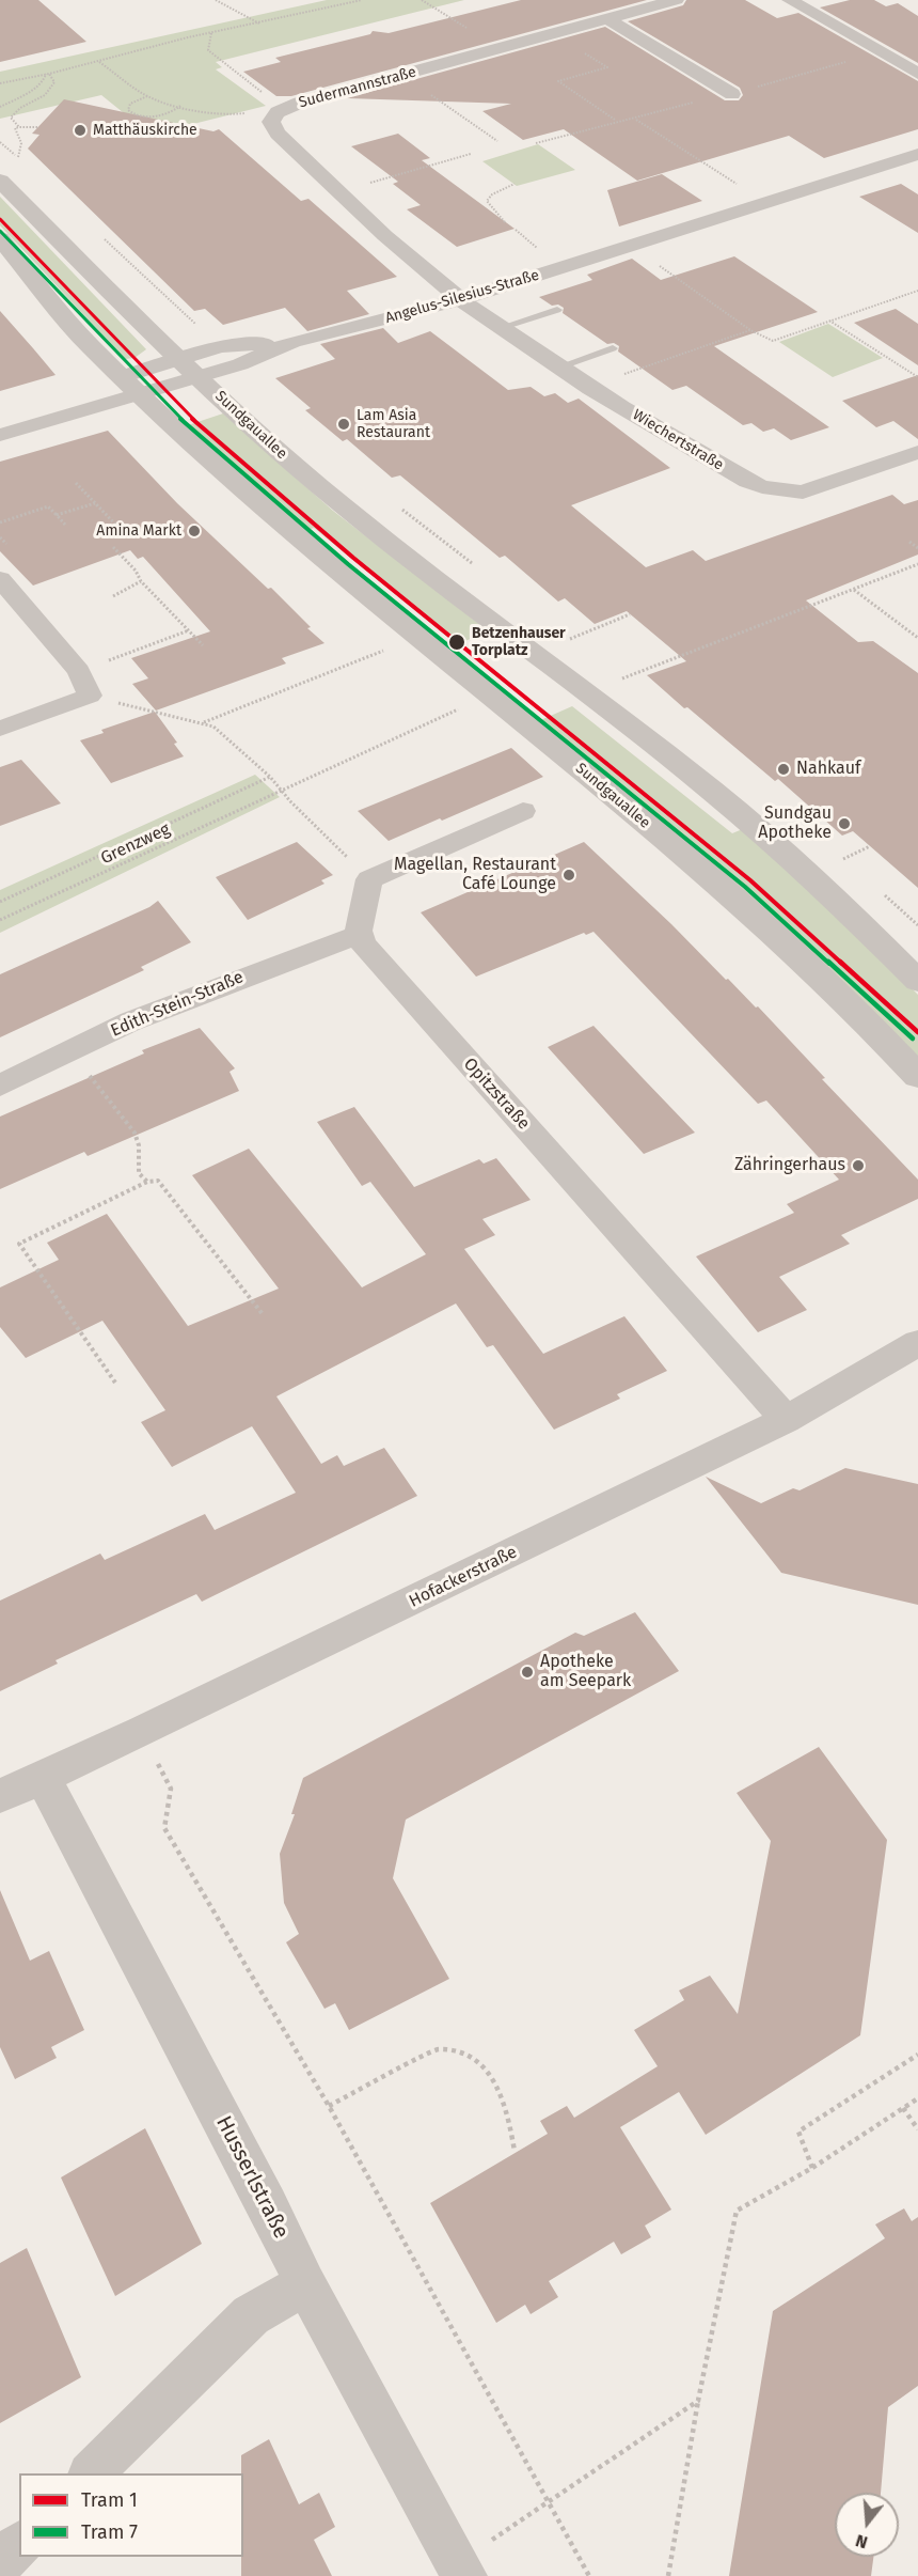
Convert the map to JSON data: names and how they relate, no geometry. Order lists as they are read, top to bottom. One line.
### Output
{"streets":{"street":["Sudermannstraße","Angelus-Silesius-Straße","Sundgauallee","Wiechertstraße","Edith-Stein-Straße","Opitzstraße","Hofackerstraße","Husserlstraße"],"path":["Grenzweg"]},"crossings":[["Sudermannstraße","Angelus-Silesius-Straße"],["Sudermannstraße","Wiechertstraße"],["Angelus-Silesius-Straße","Sundgauallee"],["Angelus-Silesius-Straße","Wiechertstraße"],["Edith-Stein-Straße","Opitzstraße"],["Opitzstraße","Hofackerstraße"],["Hofackerstraße","Husserlstraße"]],"places":["Matthäuskirche","Lam Asia Restaurant","Amina Markt","Betzenhauser Torplatz","Nahkauf","Sundgau Apotheke","Magellan, Restaurant Café Lounge","Zähringerhaus","Apotheke am Seepark"],"lines":["tram line 1","tram line 7"],"legend":["Tram 1","Tram 7"],"north":"bottom"}
